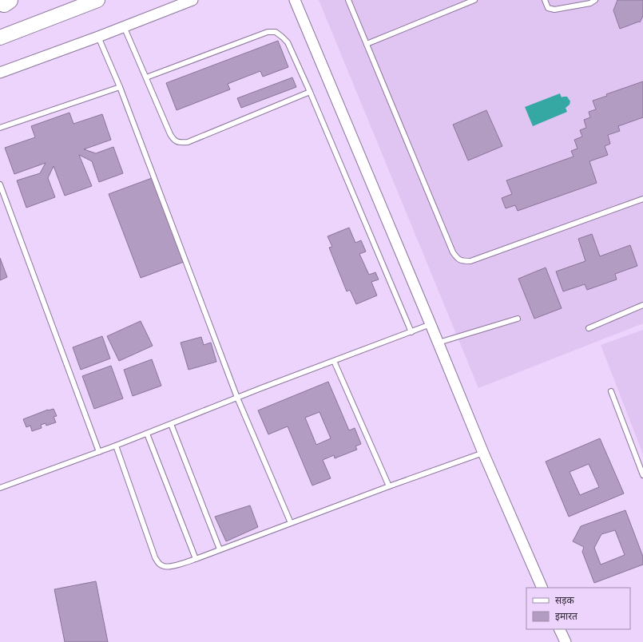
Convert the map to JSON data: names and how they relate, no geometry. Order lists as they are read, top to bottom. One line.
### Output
{"legend":["सड़क","इमारत"]}
